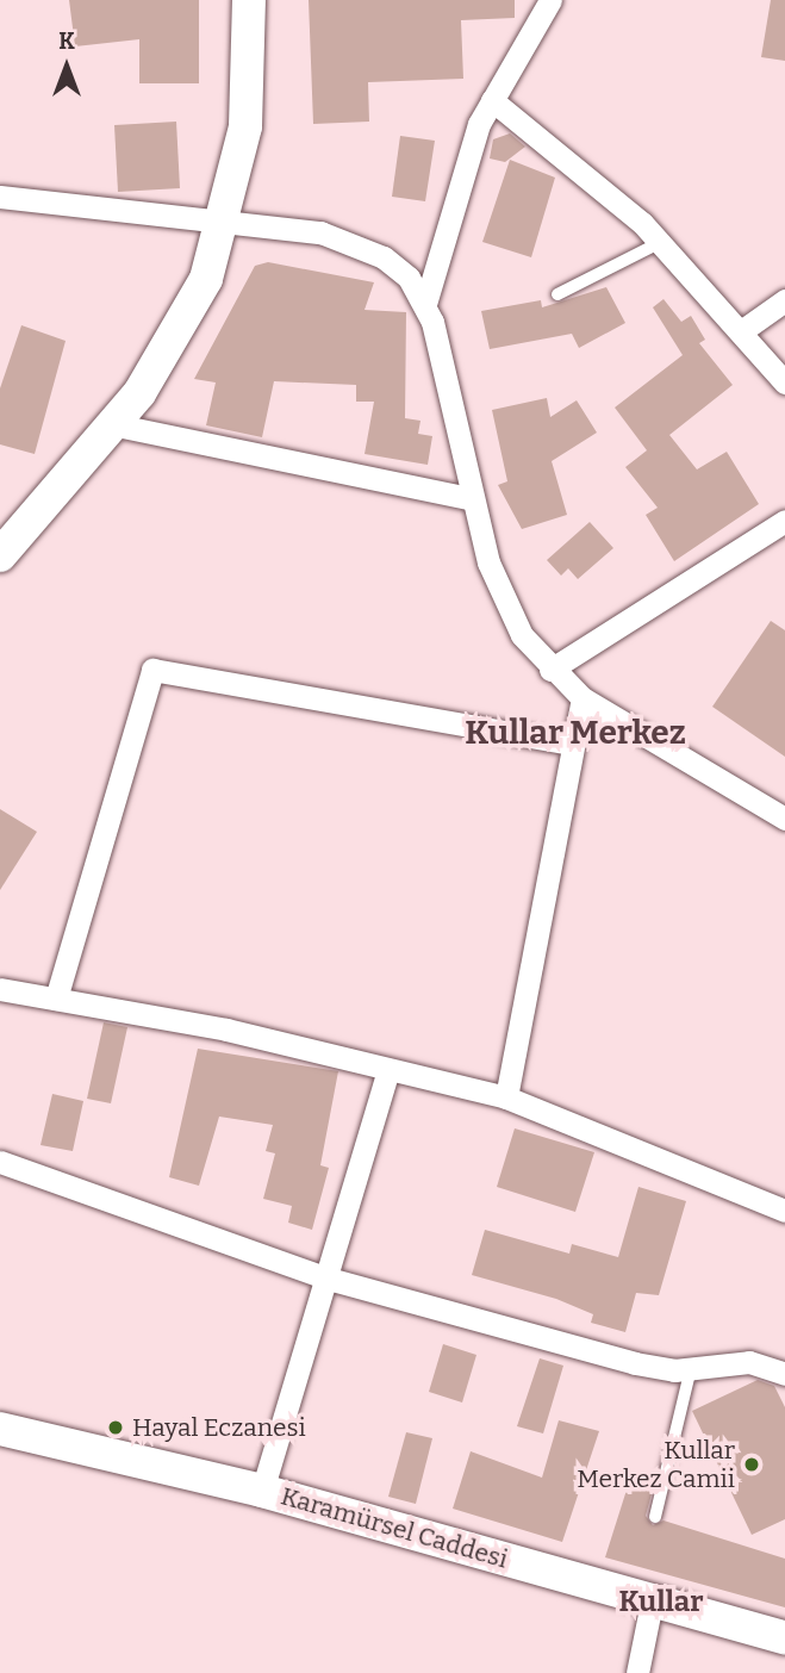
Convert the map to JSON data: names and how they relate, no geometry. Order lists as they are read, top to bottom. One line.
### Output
{"streets":{"main road":["Karamürsel Caddesi"]},"districts":["Kullar Merkez","Kullar"],"places":["Hayal Eczanesi","Kullar Merkez Camii"],"north":"top"}
